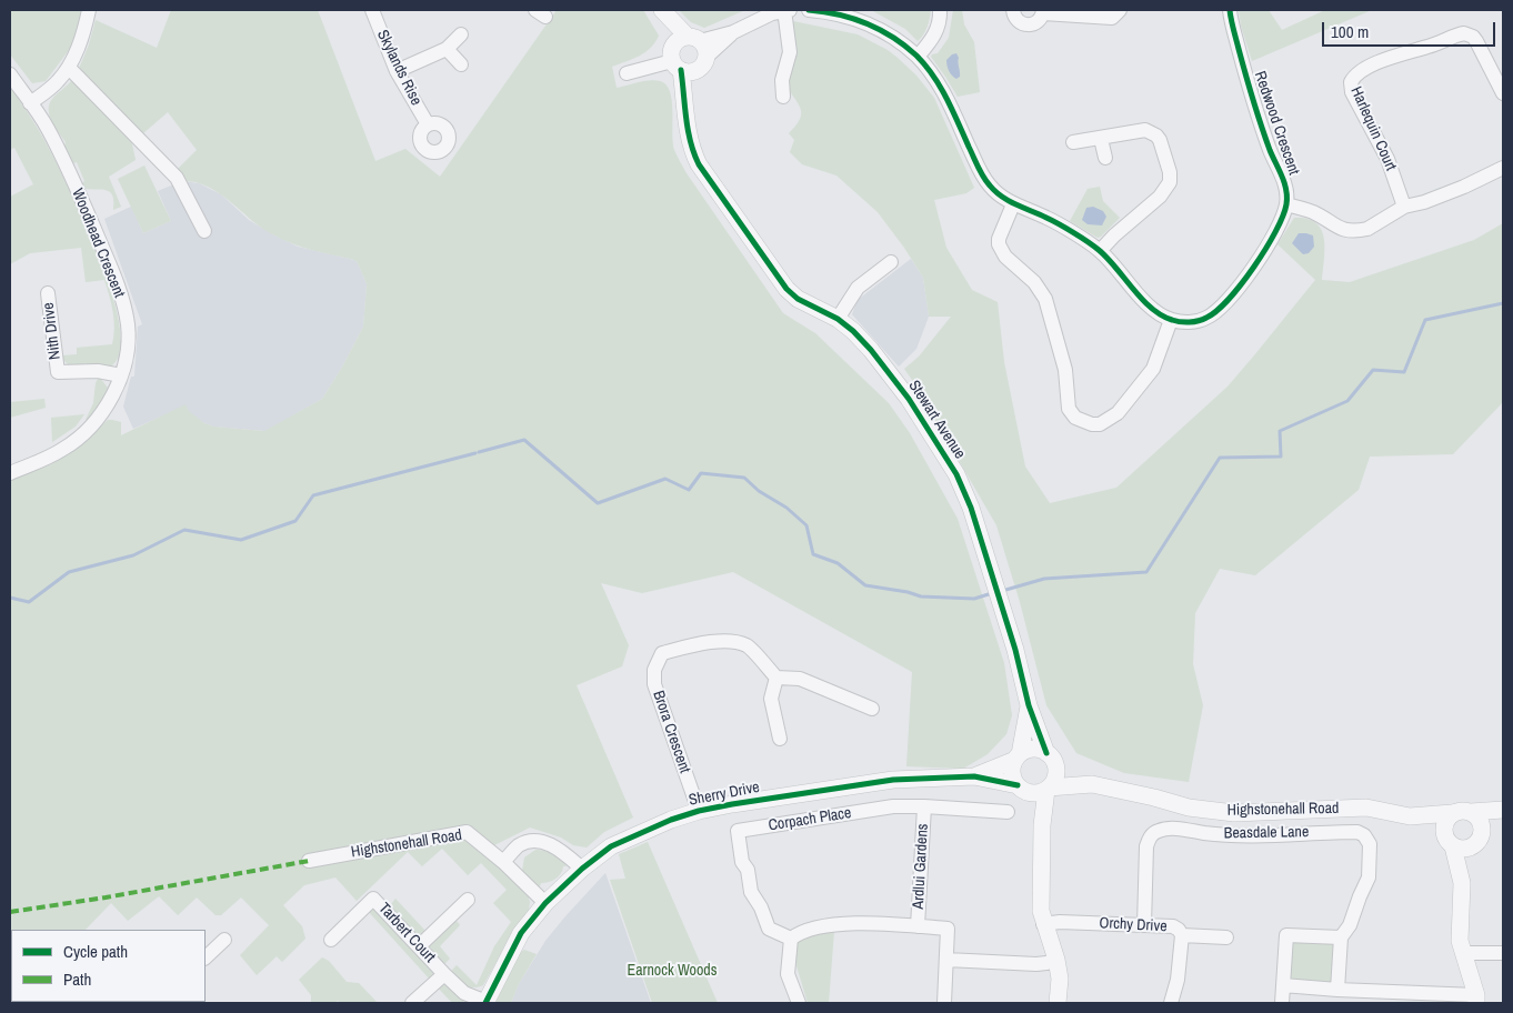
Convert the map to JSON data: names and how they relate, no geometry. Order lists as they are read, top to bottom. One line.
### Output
{"streets":{"street":["Skylands Rise","Redwood Crescent","Harlequin Court","Woodhead Crescent","Nith Drive","Stewart Avenue","Brora Crescent","Sherry Drive","Highstonehall Road","Corpach Place","Beasdale Lane","Ardlui Gardens","Orchy Drive","Tarbert Court"]},"crossings":[["Woodhead Crescent","Nith Drive"],["Stewart Avenue","Sherry Drive"],["Stewart Avenue","Highstonehall Road"],["Brora Crescent","Sherry Drive"],["Sherry Drive","Highstonehall Road"],["Sherry Drive","Tarbert Court"],["Corpach Place","Ardlui Gardens"],["Beasdale Lane","Orchy Drive"]],"parks":["Earnock Woods"],"legend":["Cycle path","Path"],"scale_bar":"100 m"}
